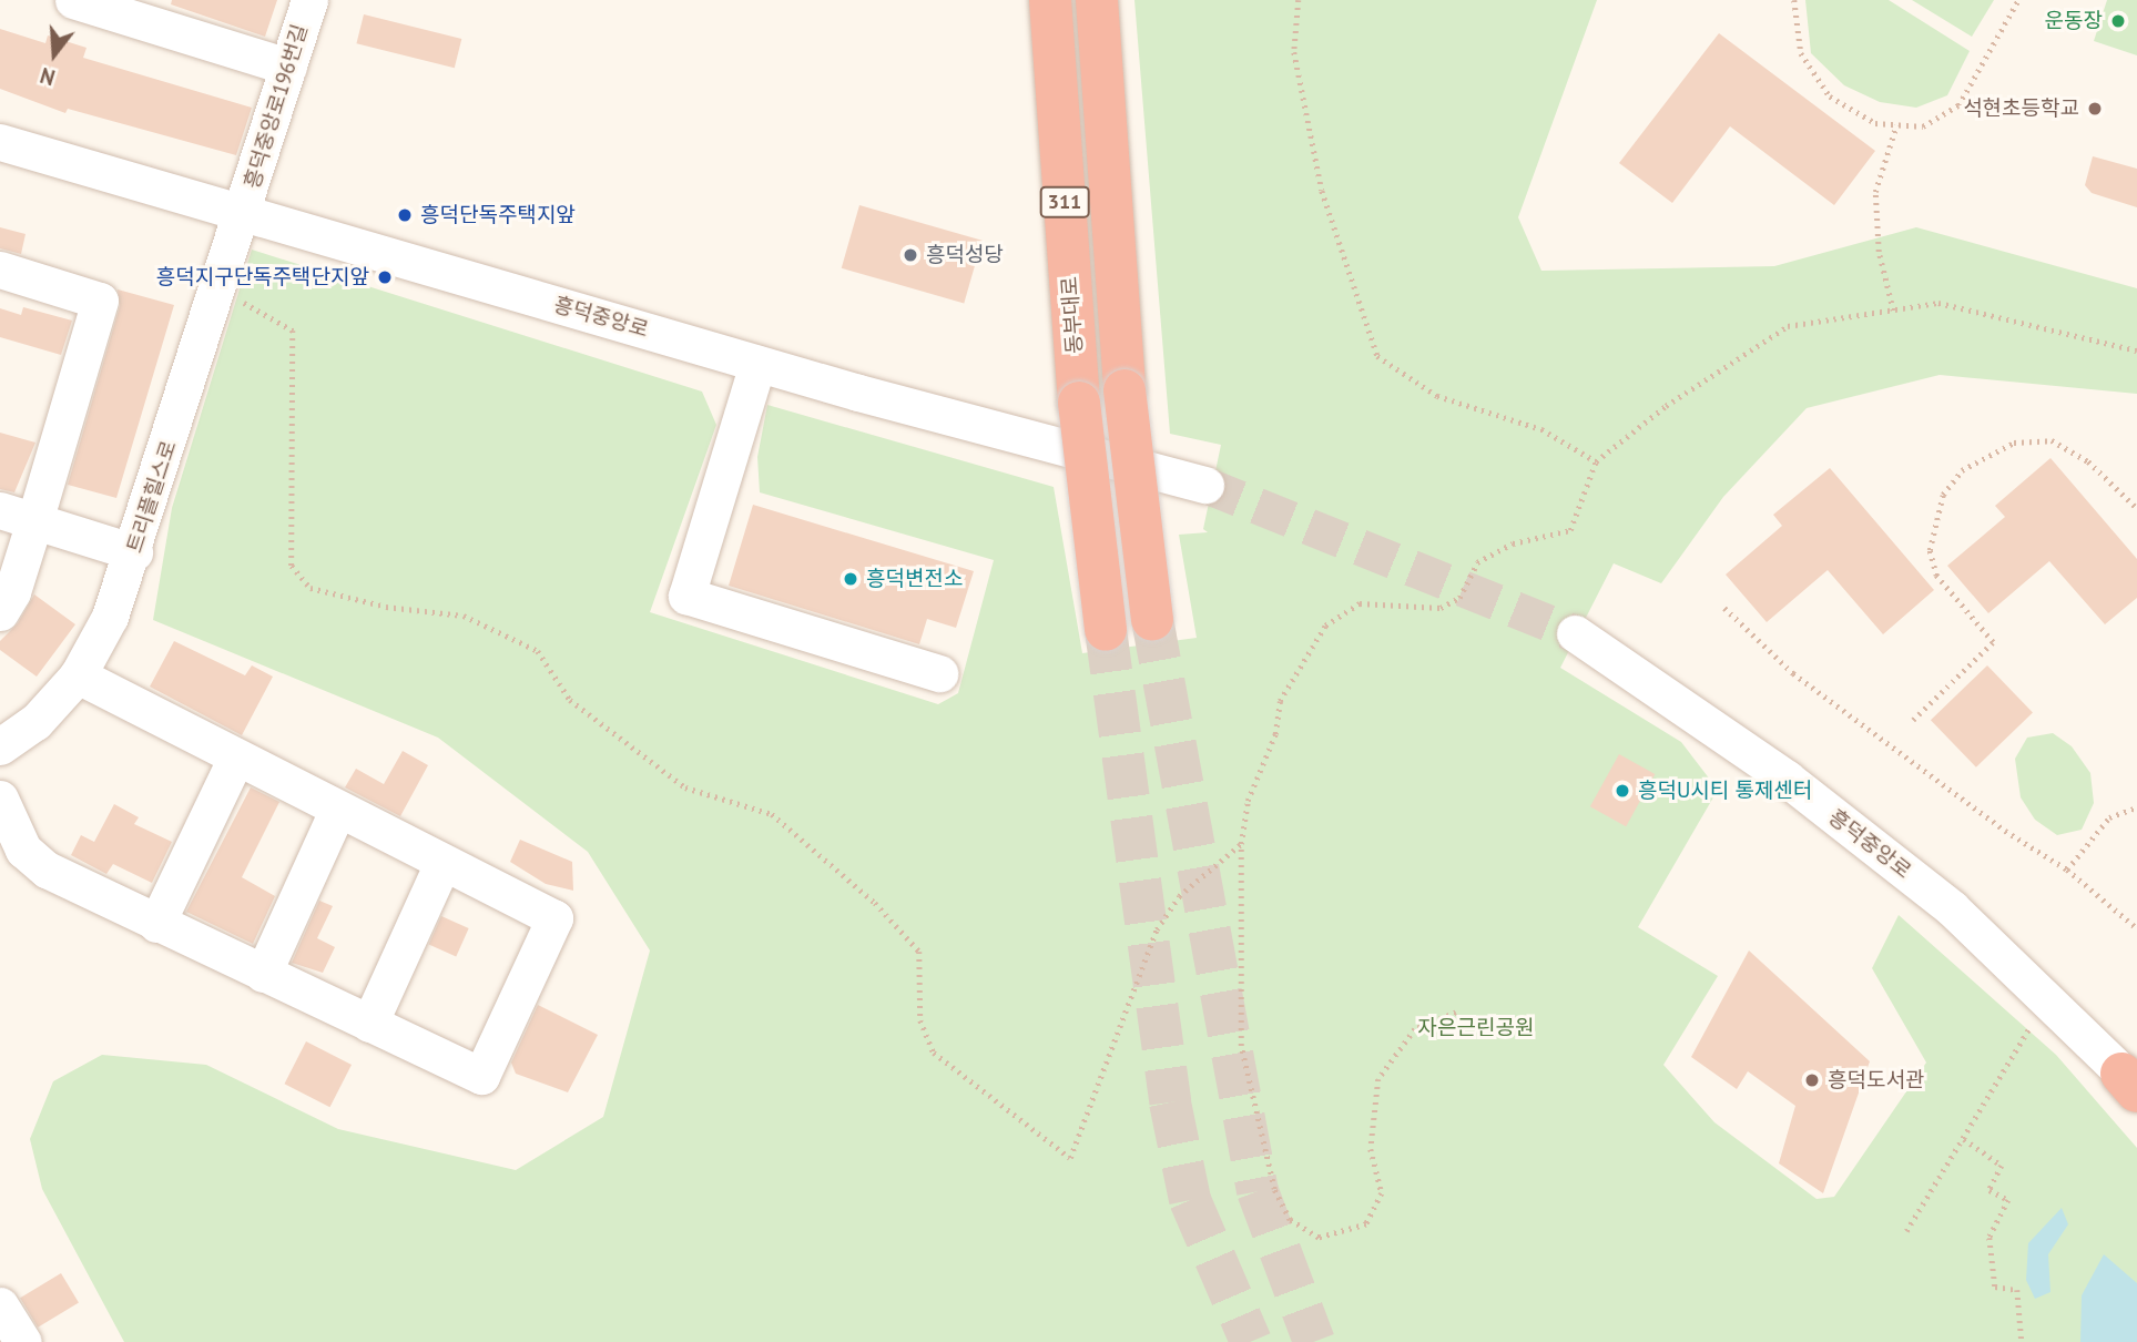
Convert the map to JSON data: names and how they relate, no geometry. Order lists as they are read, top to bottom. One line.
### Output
{"streets":{"highway":["311","동부대로"],"street":["흥덕중앙로196번길","흥덕중앙로","트리플힐스로"]},"crossings":[["흥덕중앙로196번길","흥덕중앙로"],["흥덕중앙로196번길","트리플힐스로"],["흥덕중앙로","트리플힐스로"]],"parks":["자은근린공원"],"places":["운동장","석현초등학교","흥덕단독주택지앞","흥덕성당","흥덕지구단독주택단지앞","흥덕변전소","흥덕U시티 통제센터","흥덕도서관"],"north":"bottom"}
